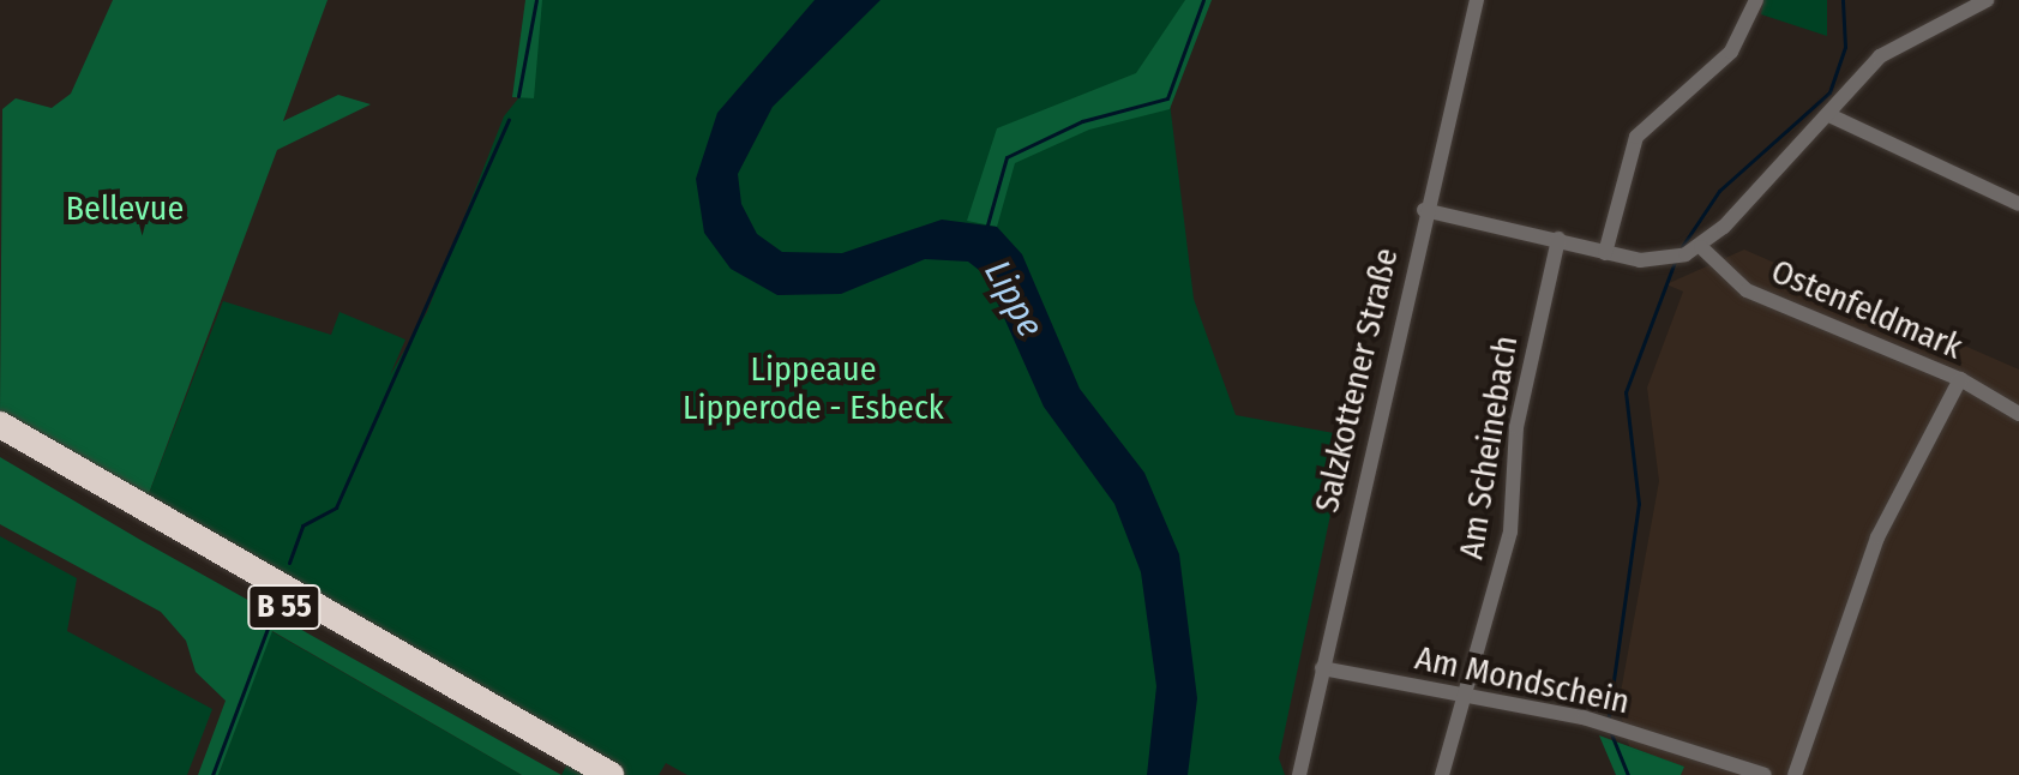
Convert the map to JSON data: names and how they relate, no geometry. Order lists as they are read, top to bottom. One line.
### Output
{"streets":{"highway":["B 55"],"street":["Ostenfeldmark","Salzkottener Straße","Am Scheinebach","Am Mondschein"]},"crossings":[["Salzkottener Straße","Am Mondschein"],["Am Scheinebach","Am Mondschein"]],"water":["Lippe"],"parks":["Bellevue","Lippeaue Lipperode - Esbeck"]}
